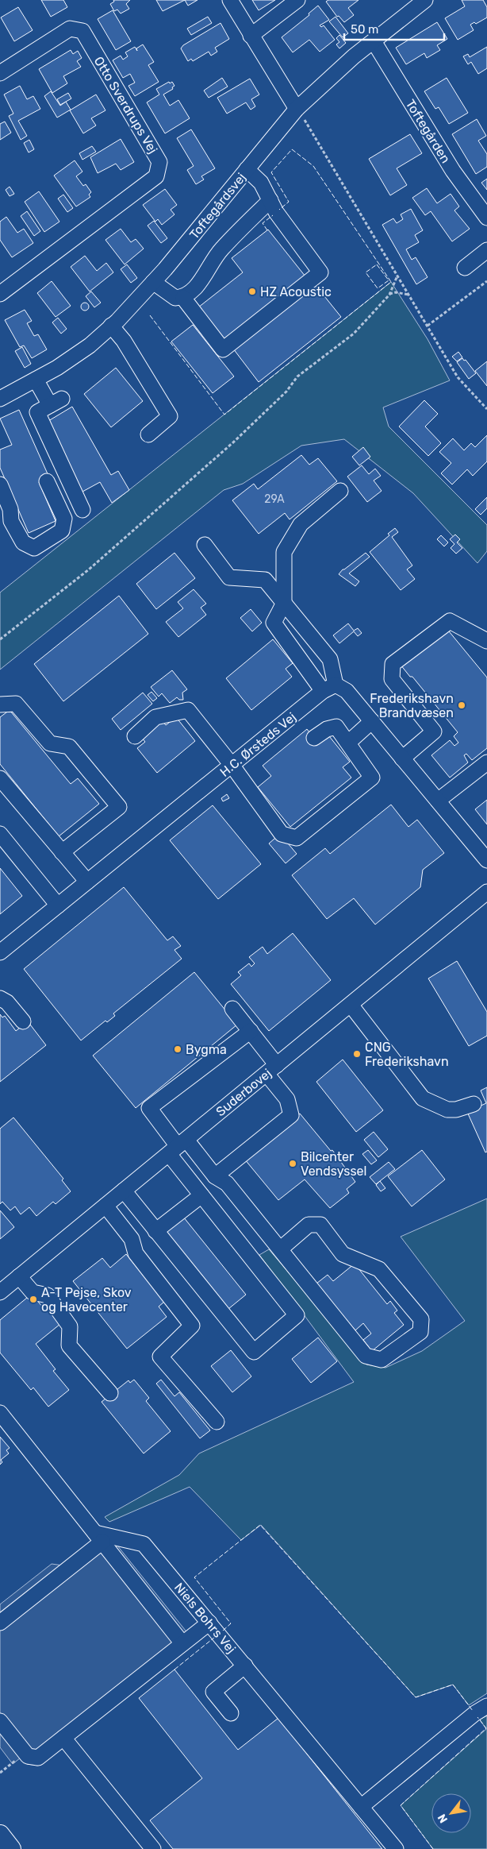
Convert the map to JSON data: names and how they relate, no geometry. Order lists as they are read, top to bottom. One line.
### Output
{"streets":{"street":["Otto Sverdrups Vej","Toftegården","Toftegårdsvej","H.C. Ørsteds Vej","Suderbovej","Niels Bohrs Vej"]},"crossings":[["Toftegården","Toftegårdsvej"]],"places":["HZ Acoustic","Frederikshavn Brandvæsen","Bygma","CNG Frederikshavn","Bilcenter Vendsyssel","A-T Pejse, Skov og Havecenter"],"house_numbers":["29A"],"scale_bar":"50 m","north":"bottom left"}
